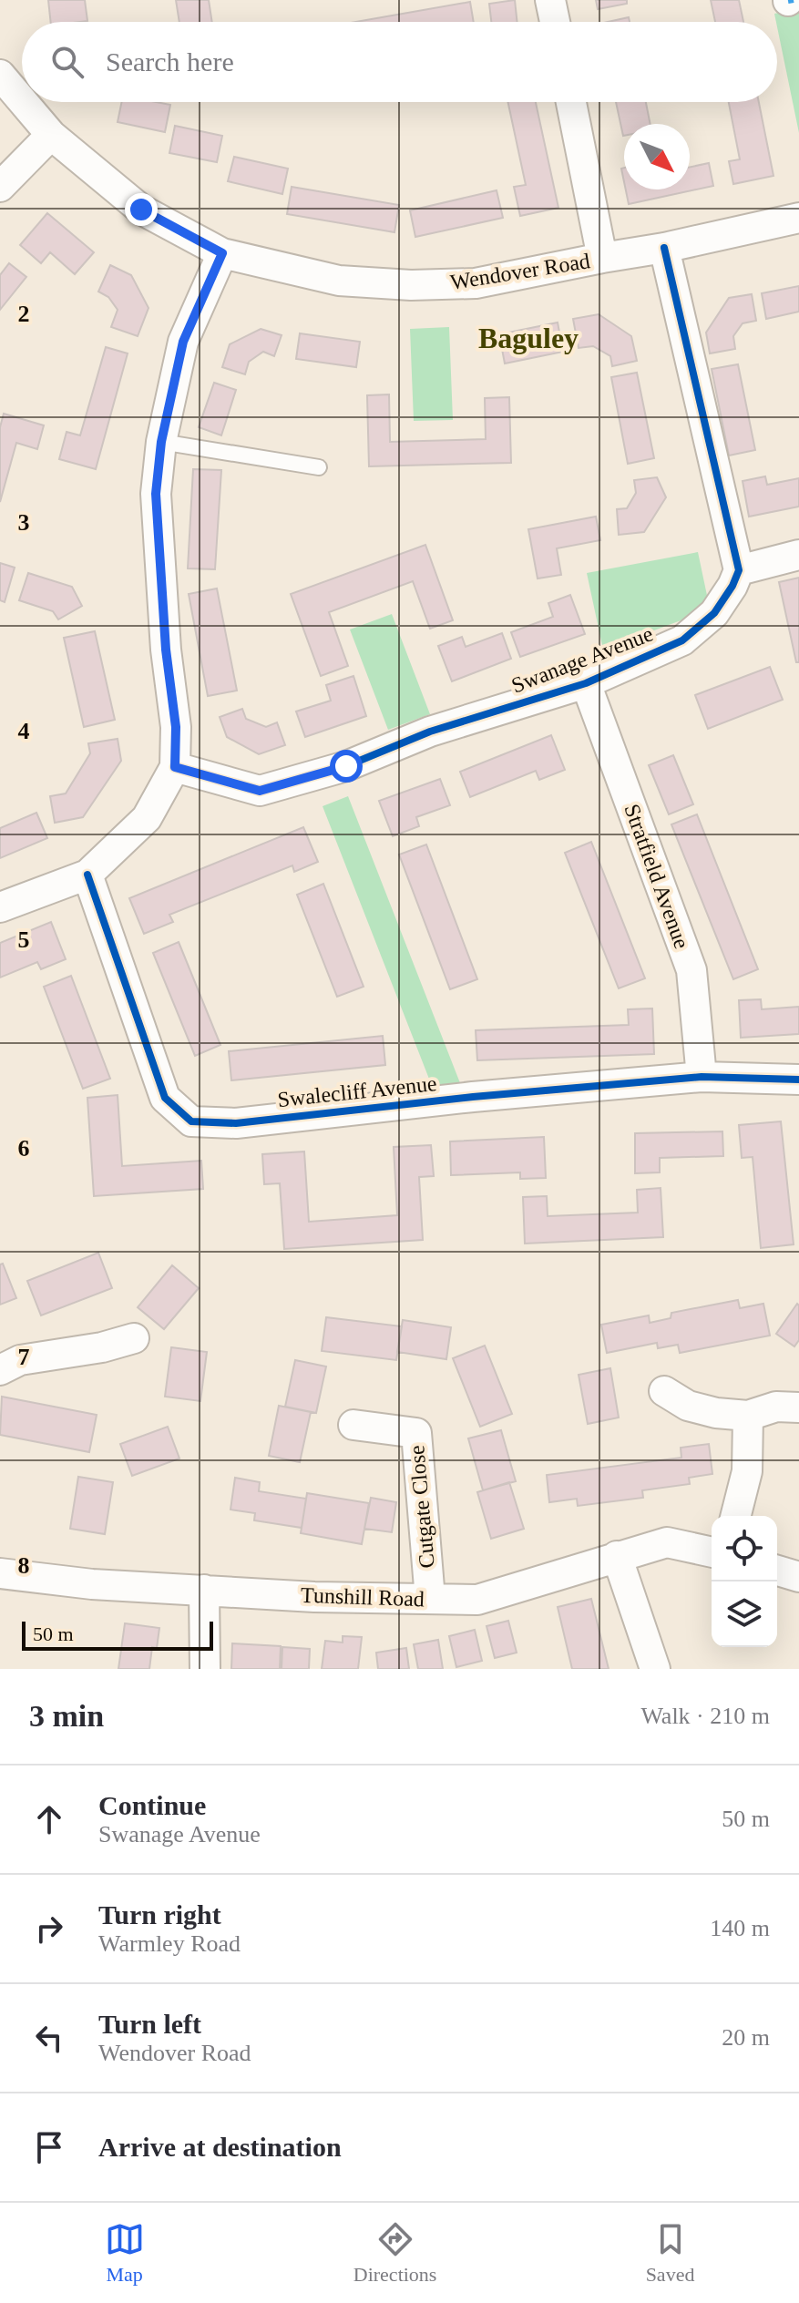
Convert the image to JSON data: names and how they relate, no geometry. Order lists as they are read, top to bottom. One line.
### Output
{"streets":{"street":["Wendover Road","Swanage Avenue","Stratfield Avenue","Swalecliff Avenue","Cutgate Close","Tunshill Road"]},"crossings":[["Swanage Avenue","Stratfield Avenue"],["Stratfield Avenue","Swalecliff Avenue"],["Cutgate Close","Tunshill Road"]],"districts":["Baguley"],"scale_bar":"50 m","north":"bottom right","page":{"search":"Search here","scale":"50 m","heading":["3 min","Walk · 210 m"],"list":[["Continue","Swanage Avenue","50 m"],["Turn right","Warmley Road","140 m"],["Turn left","Wendover Road","20 m"],"Arrive at destination"],"nav":["Map","Directions","Saved"]},"grid":{"rows":["2","3","4","5","6","7","8"]}}
